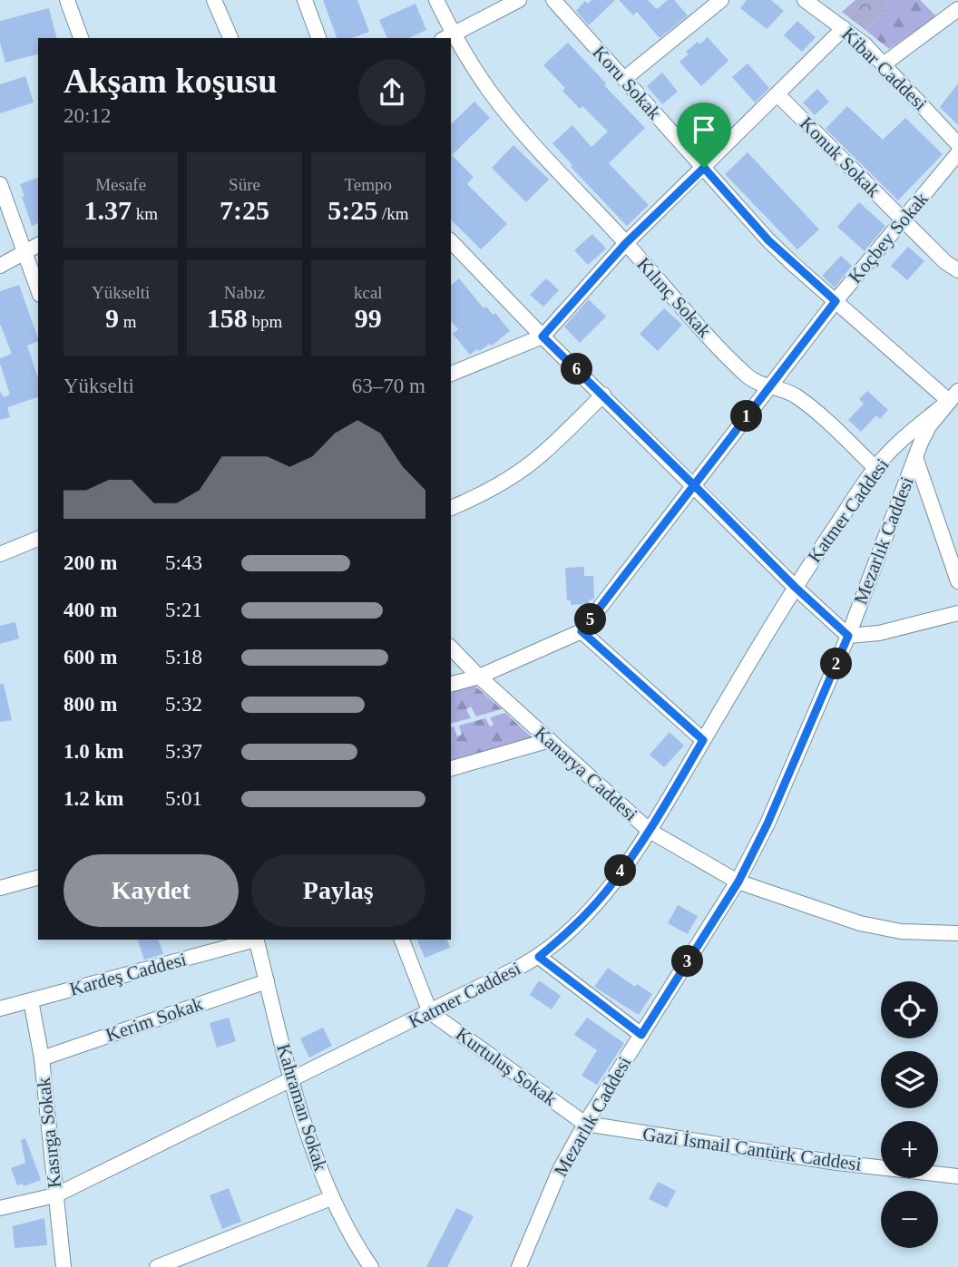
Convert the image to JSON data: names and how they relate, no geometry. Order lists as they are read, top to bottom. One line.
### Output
{"streets":{"street":["Kibar Caddesi","Koru Sokak","Konuk Sokak","Koçbey Sokak","Kılınç Sokak","Katmer Caddesi","Mezarlık Caddesi","Kanarya Caddesi","Kardeş Caddesi","Kerim Sokak","Kurtuluş Sokak","Kahraman Sokak","Kasırga Sokak","Gazi İsmail Cantürk Caddesi"]},"crossings":[["Koru Sokak","Koçbey Sokak"],["Koru Sokak","Katmer Caddesi"],["Koru Sokak","Mezarlık Caddesi"],["Konuk Sokak","Koçbey Sokak"],["Koçbey Sokak","Kılınç Sokak"],["Koçbey Sokak","Kanarya Caddesi"],["Kılınç Sokak","Katmer Caddesi"],["Katmer Caddesi","Mezarlık Caddesi"],["Katmer Caddesi","Kanarya Caddesi"],["Katmer Caddesi","Kurtuluş Sokak"],["Katmer Caddesi","Kahraman Sokak"],["Katmer Caddesi","Kasırga Sokak"],["Mezarlık Caddesi","Kanarya Caddesi"],["Mezarlık Caddesi","Kurtuluş Sokak"],["Mezarlık Caddesi","Gazi İsmail Cantürk Caddesi"],["Kardeş Caddesi","Kasırga Sokak"],["Kerim Sokak","Kahraman Sokak"],["Kerim Sokak","Kasırga Sokak"],["Kurtuluş Sokak","Gazi İsmail Cantürk Caddesi"]],"page":{"heading":["Akşam koşusu","20:12"],"stats":[["Mesafe","1.37 km"],["Süre","7:25"],["Tempo","5:25 /km"],["Yükselti","9 m"],["Nabız","158 bpm"],["kcal","99"]],"pins":["6","1","5","2","4","3"],"chart":["Yükselti","63–70 m"],"list":[{"name":"200 m","note":"5:43"},{"name":"400 m","note":"5:21"},{"name":"600 m","note":"5:18"},{"name":"800 m","note":"5:32"},{"name":"1.0 km","note":"5:37"},{"name":"1.2 km","note":"5:01"}],"buttons":["Kaydet","Paylaş"],"map_buttons":["+","−"]}}
